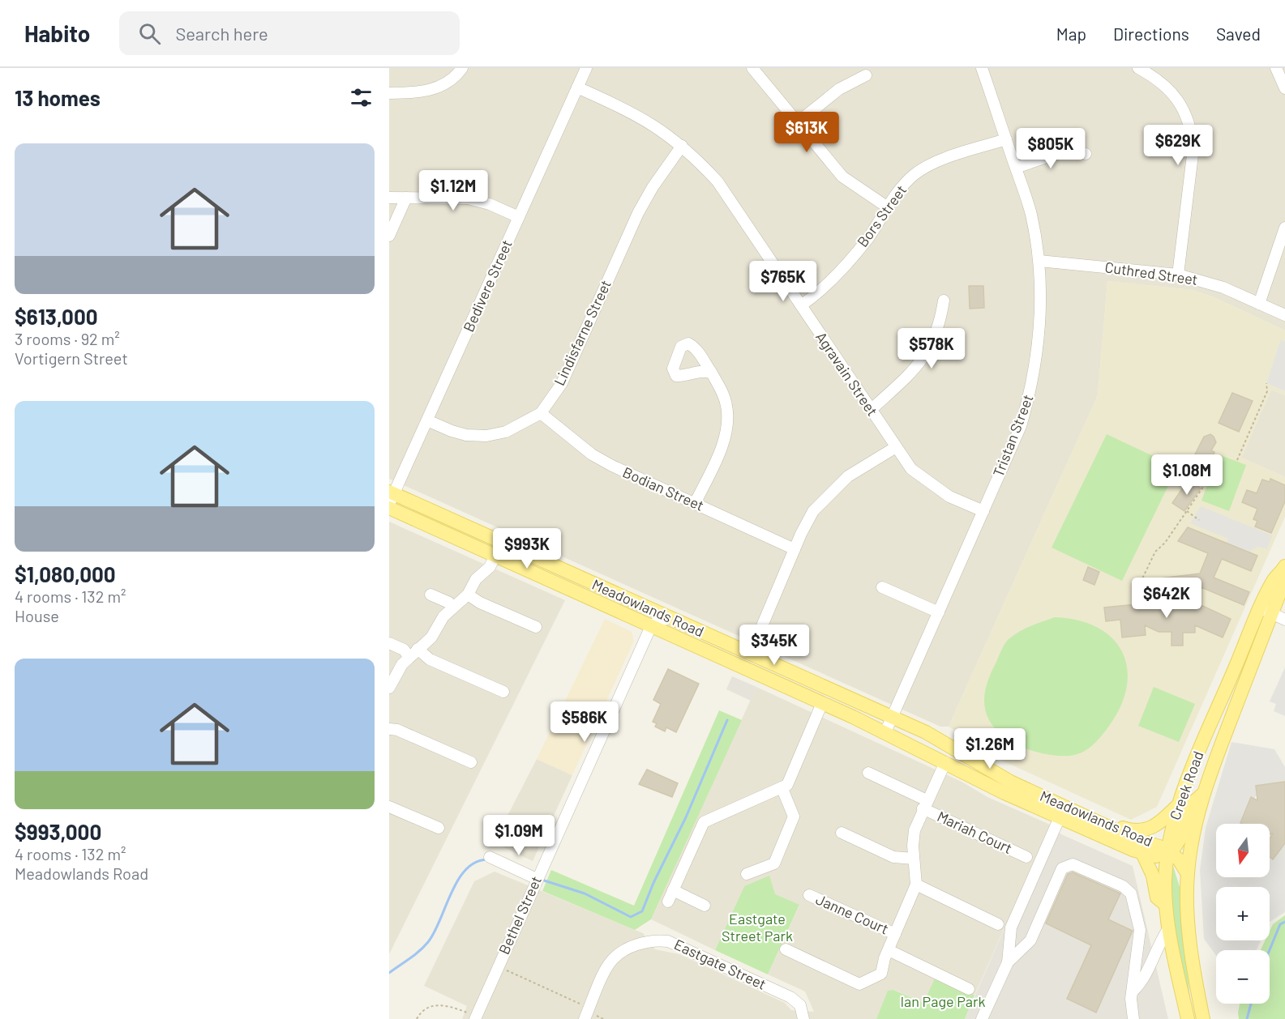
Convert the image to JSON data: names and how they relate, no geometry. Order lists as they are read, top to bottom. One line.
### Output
{"streets":{"main road":["Meadowlands Road","Creek Road"],"street":["Bors Street","Cuthred Street","Bedivere Street","Lindisfarne Street","Agravain Street","Tristan Street","Bodian Street","Mariah Court","Janne Court","Bethel Street","Eastgate Street"]},"crossings":[["Bors Street","Agravain Street"],["Bors Street","Tristan Street"],["Cuthred Street","Tristan Street"],["Bedivere Street","Lindisfarne Street"],["Bedivere Street","Agravain Street"],["Bedivere Street","Meadowlands Road"],["Lindisfarne Street","Agravain Street"],["Lindisfarne Street","Bodian Street"],["Agravain Street","Tristan Street"],["Tristan Street","Meadowlands Road"],["Meadowlands Road","Creek Road"],["Meadowlands Road","Bethel Street"]],"parks":["Eastgate Street Park","Ian Page Park"],"north":"bottom","page":{"header":"Habito","search":"Search here","nav":["Map","Directions","Saved"],"heading":"13 homes","price":["$613K","$629K","$805K","$1.12M","$765K","$578K","$1.08M","$993K","$642K","$345K","$586K","$1.26M","$1.09M"],"list":[{"name":"$613,000","note":"3 rooms · 92 m² · Vortigern Street"},{"name":"$1,080,000","note":"4 rooms · 132 m² · House"},{"name":"$993,000","note":"4 rooms · 132 m² · Meadowlands Road"}],"map_buttons":["+","−"]}}
